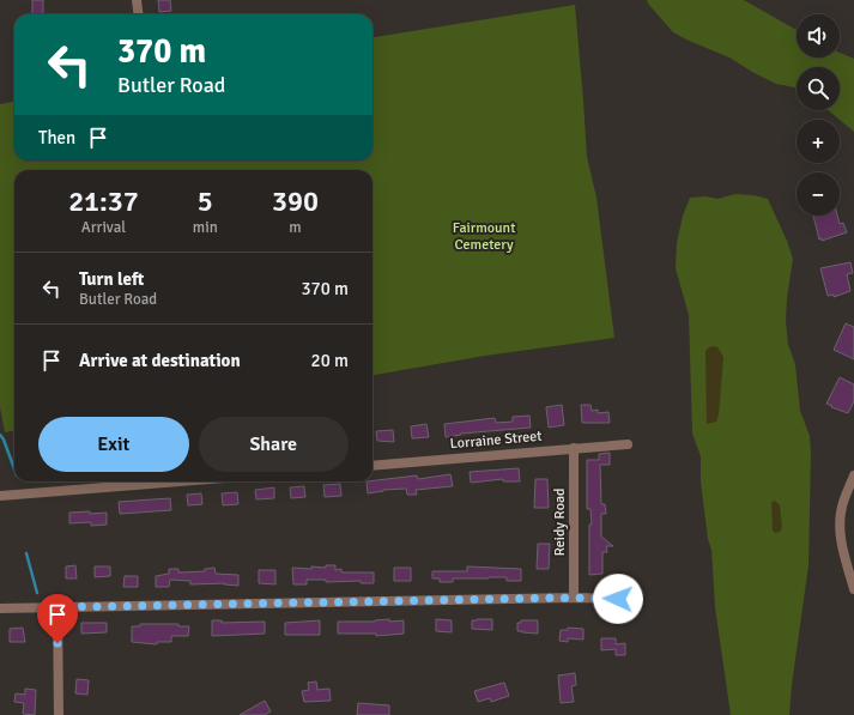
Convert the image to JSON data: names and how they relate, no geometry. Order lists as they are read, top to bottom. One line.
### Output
{"streets":{"street":["Lorraine Street","Reidy Road"]},"crossings":[["Lorraine Street","Reidy Road"]],"parks":["Fairmount Cemetery"],"page":{"map_buttons":["+","−"],"turn":["370 m","Butler Road"],"then":"Then","eta":["21:37","Arrival","5","min","390","m"],"list":[{"name":"Turn left","note":"Butler Road","value":"370 m"},{"name":"Arrive at destination","value":"20 m"}],"buttons":["Exit","Share"]}}
